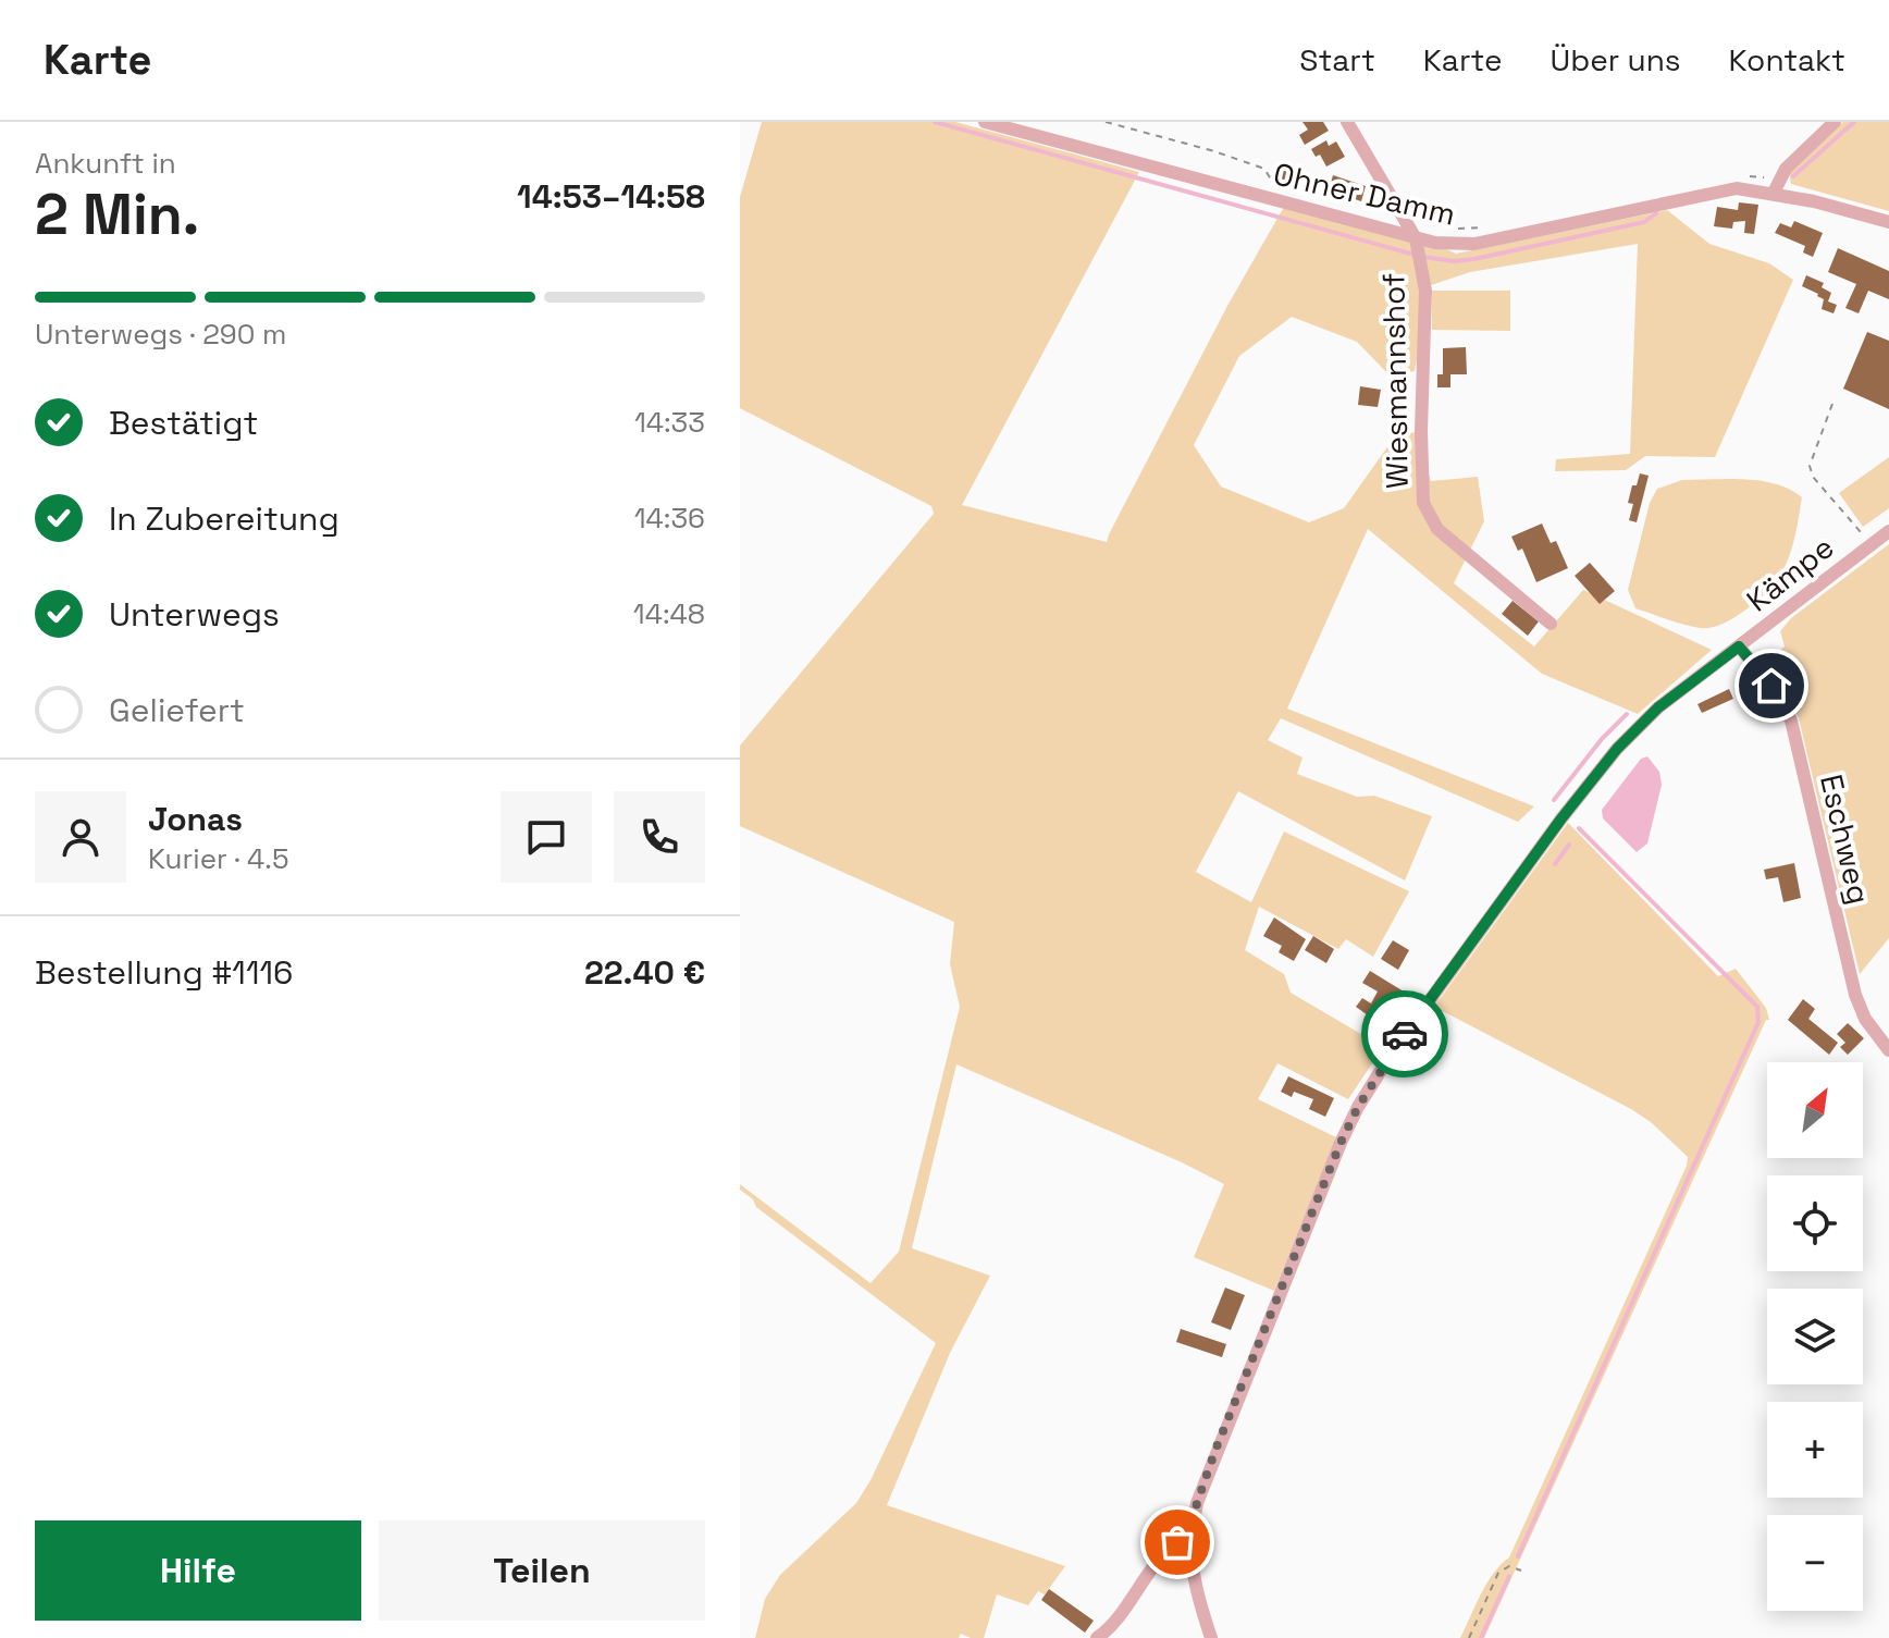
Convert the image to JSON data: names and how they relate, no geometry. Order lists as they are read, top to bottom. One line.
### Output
{"streets":{"street":["Ohner Damm","Wiesmannshof","Kämpe","Eschweg"]},"crossings":[["Ohner Damm","Wiesmannshof"],["Kämpe","Eschweg"]],"north":"top right","page":{"header":"Karte","nav":["Start","Karte","Über uns","Kontakt"],"heading":["2 Min.","Ankunft in","14:53–14:58"],"panel":["Jonas","Kurier · 4.5","Bestellung #1116","22.40 €"],"bar":"Unterwegs · 290 m","list":[["Bestätigt","14:33"],["In Zubereitung","14:36"],["Unterwegs","14:48"],"Geliefert"],"map_buttons":["+","−"],"buttons":["Hilfe","Teilen"]}}
